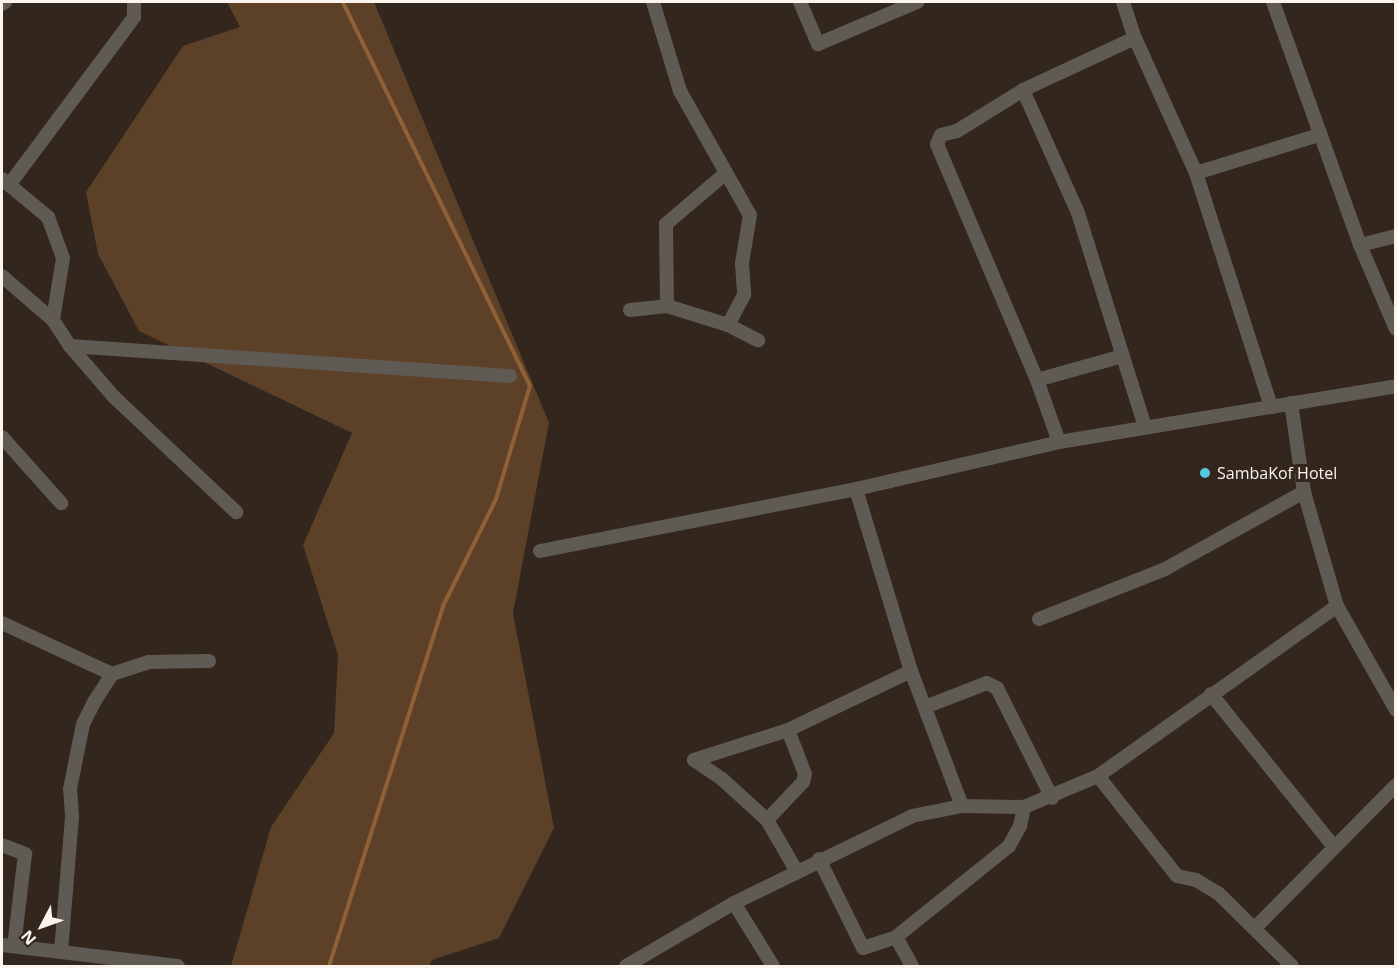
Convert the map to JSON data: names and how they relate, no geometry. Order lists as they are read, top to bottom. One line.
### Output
{"places":["SambaKof Hotel"],"north":"bottom left"}
